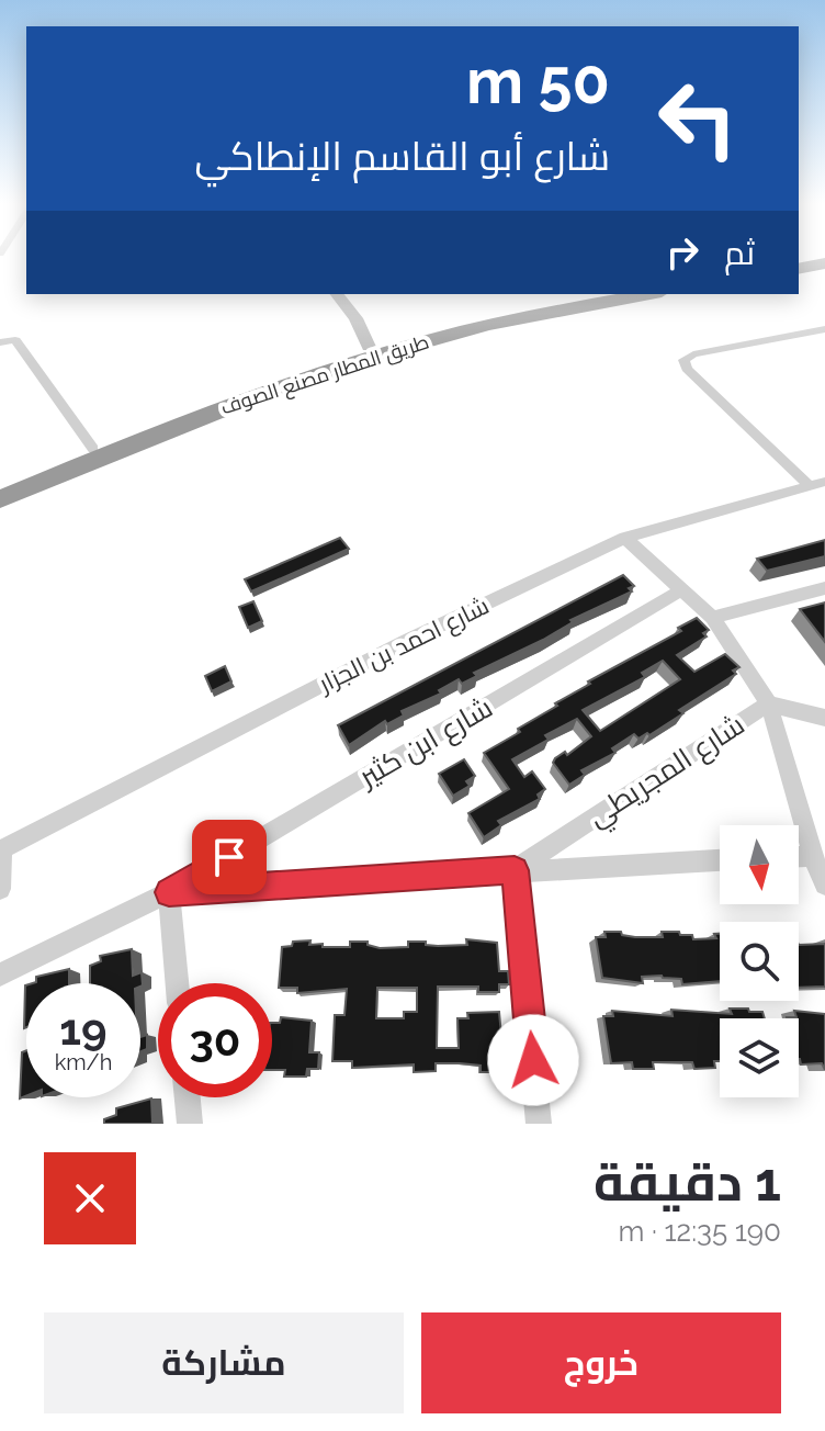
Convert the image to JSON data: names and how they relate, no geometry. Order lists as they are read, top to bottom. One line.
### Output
{"streets":{"highway":["طريق المطار مصنع الصوف"],"street":["شارع احمد بن الجزار","شارع ابن كثير","شارع المجريطي"]},"north":"bottom","page":{"turn":["50 m","شارع أبو القاسم الإنطاكي"],"then":"ثم","speed":"19 km/h","limit":"30","heading":["1 دقيقة","190 m · 12:35"],"buttons":["خروج","مشاركة"]}}
